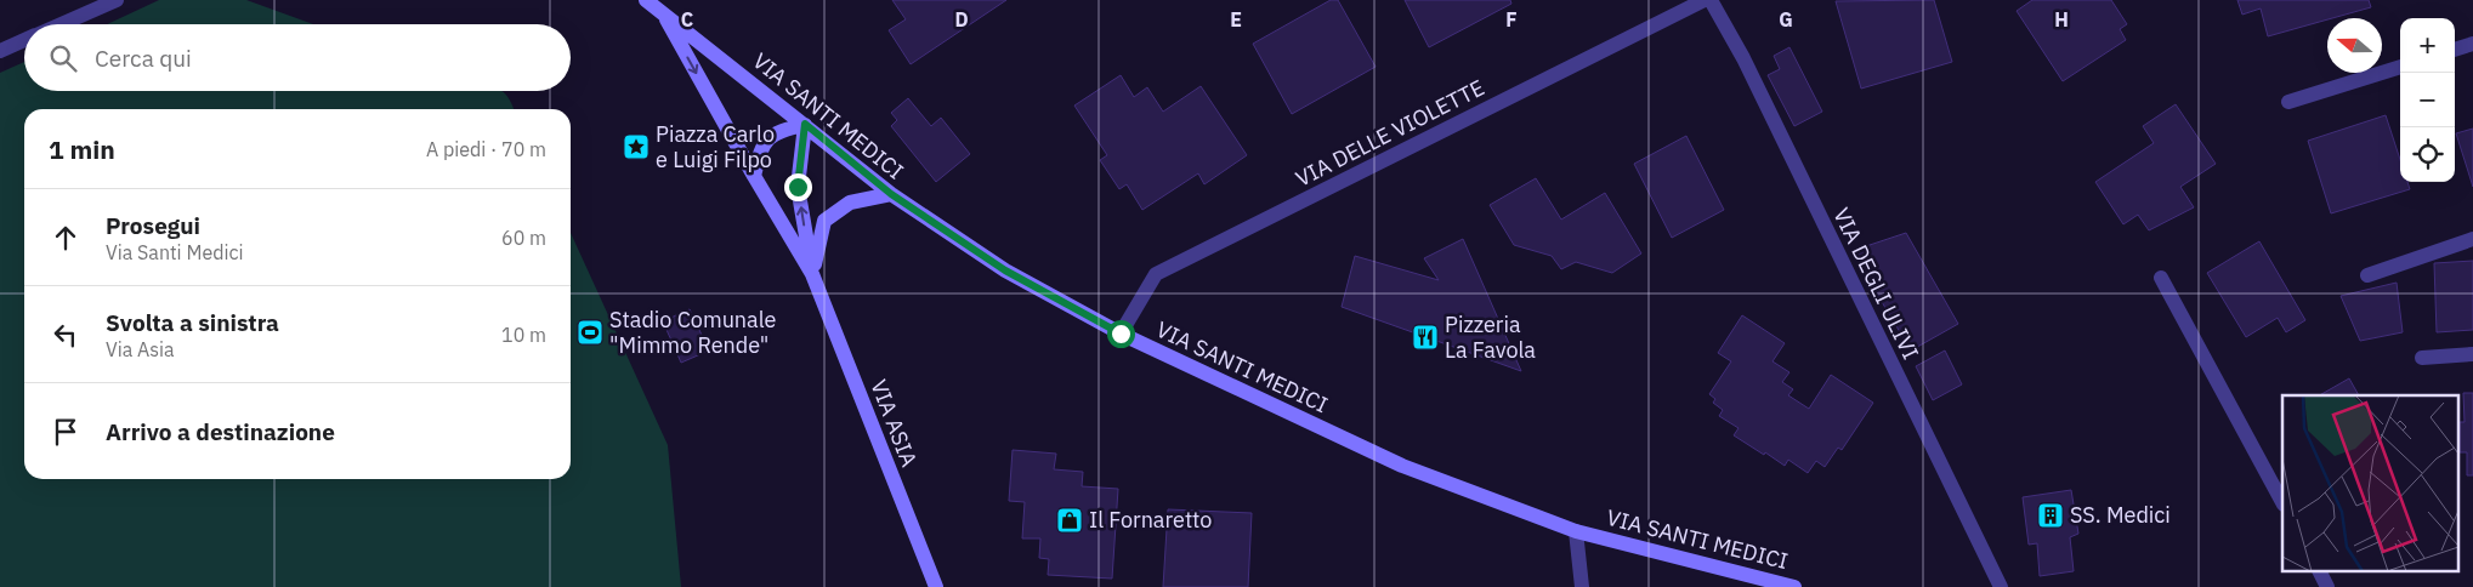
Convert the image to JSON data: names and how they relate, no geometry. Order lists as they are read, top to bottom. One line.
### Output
{"streets":{"street":["VIA SANTI MEDICI","VIA DELLE VIOLETTE","VIA DEGLI ULIVI","VIA ASIA"]},"crossings":[["VIA SANTI MEDICI","VIA DELLE VIOLETTE"],["VIA SANTI MEDICI","VIA ASIA"]],"places":{"place":["Piazza Carlo e Luigi Filpo"],"sports":["Stadio Comunale \"Mimmo Rende\""],"restaurant":["Pizzeria La Favola"],"building":["SS. Medici"],"shop":["Il Fornaretto"]},"north":"left","page":{"map_buttons":["+","−"],"search":"Cerca qui","heading":["1 min","A piedi · 70 m"],"list":[["Prosegui","Via Santi Medici","60 m"],["Svolta a sinistra","Via Asia","10 m"],"Arrivo a destinazione"]},"grid":{"columns":["C","D","E","F","G","H"]}}
